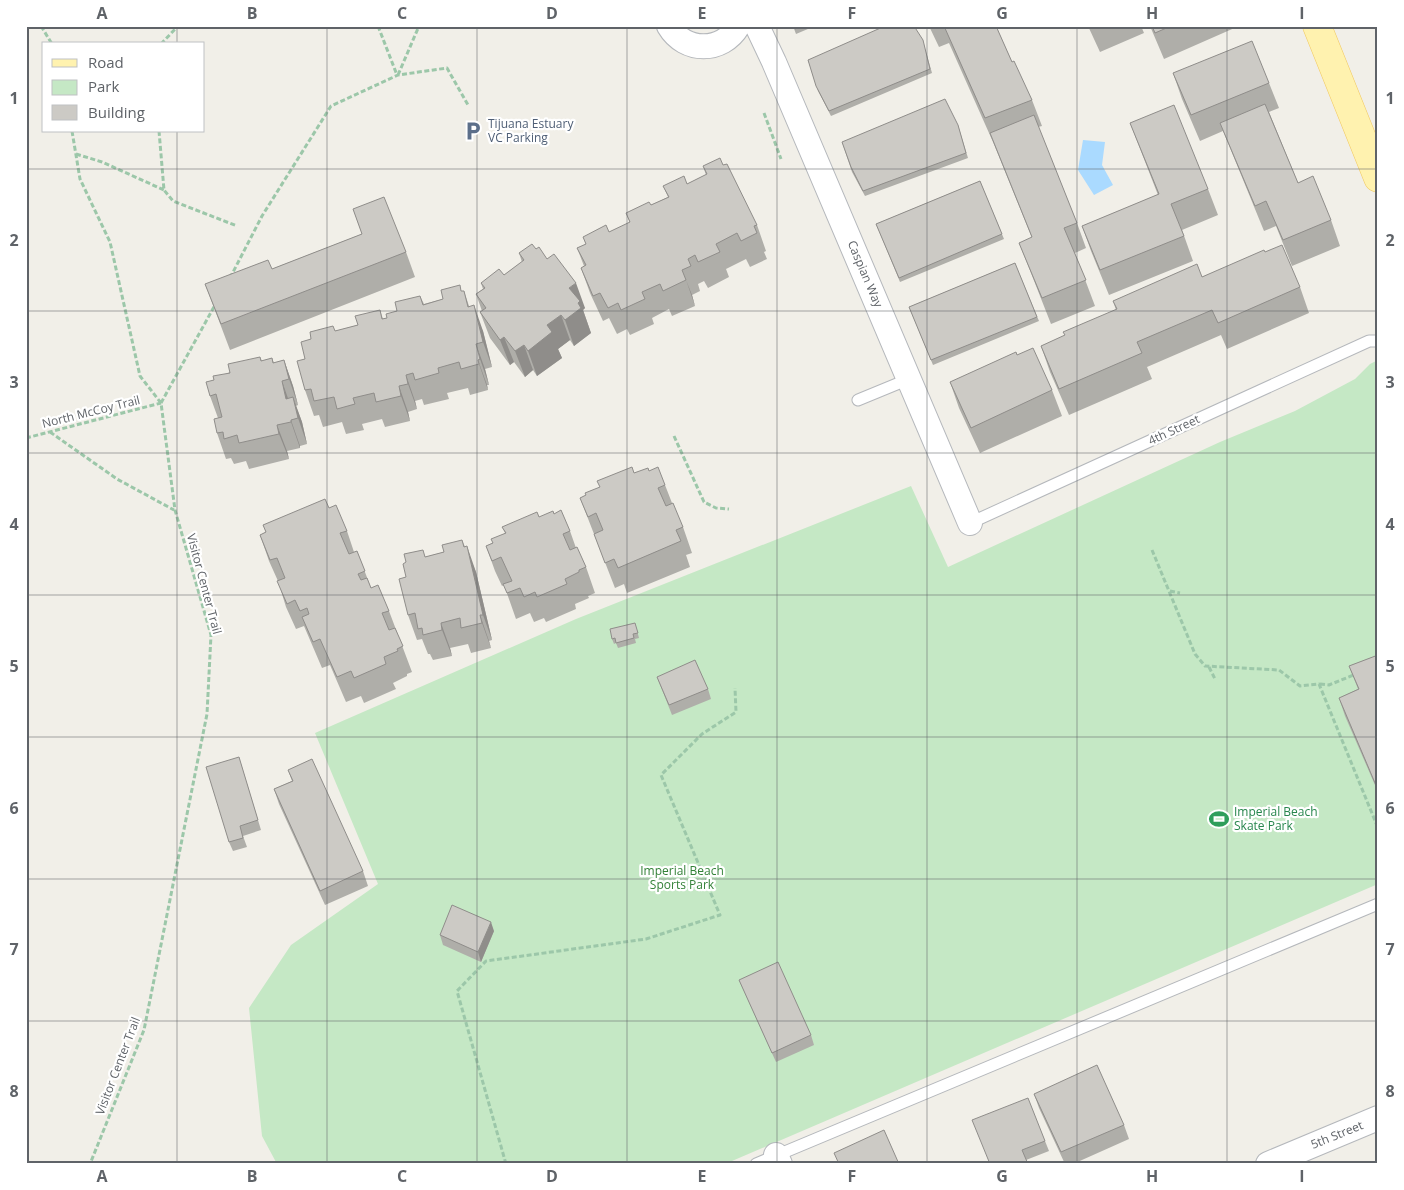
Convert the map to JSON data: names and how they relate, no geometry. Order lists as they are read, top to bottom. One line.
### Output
{"streets":{"street":["Caspian Way","5th Street"],"lane":["4th Street"],"path":["North McCoy Trail","Visitor Center Trail"]},"crossings":[["Caspian Way","4th Street"],["North McCoy Trail","Visitor Center Trail"]],"parks":["Imperial Beach Sports Park"],"places":{"parking":["Tijuana Estuary VC Parking"],"sports":["Imperial Beach Skate Park"]},"legend":["Road","Park","Building"],"grid":{"columns":["A","B","C","D","E","F","G","H","I"],"rows":["1","2","3","4","5","6","7","8"]}}
